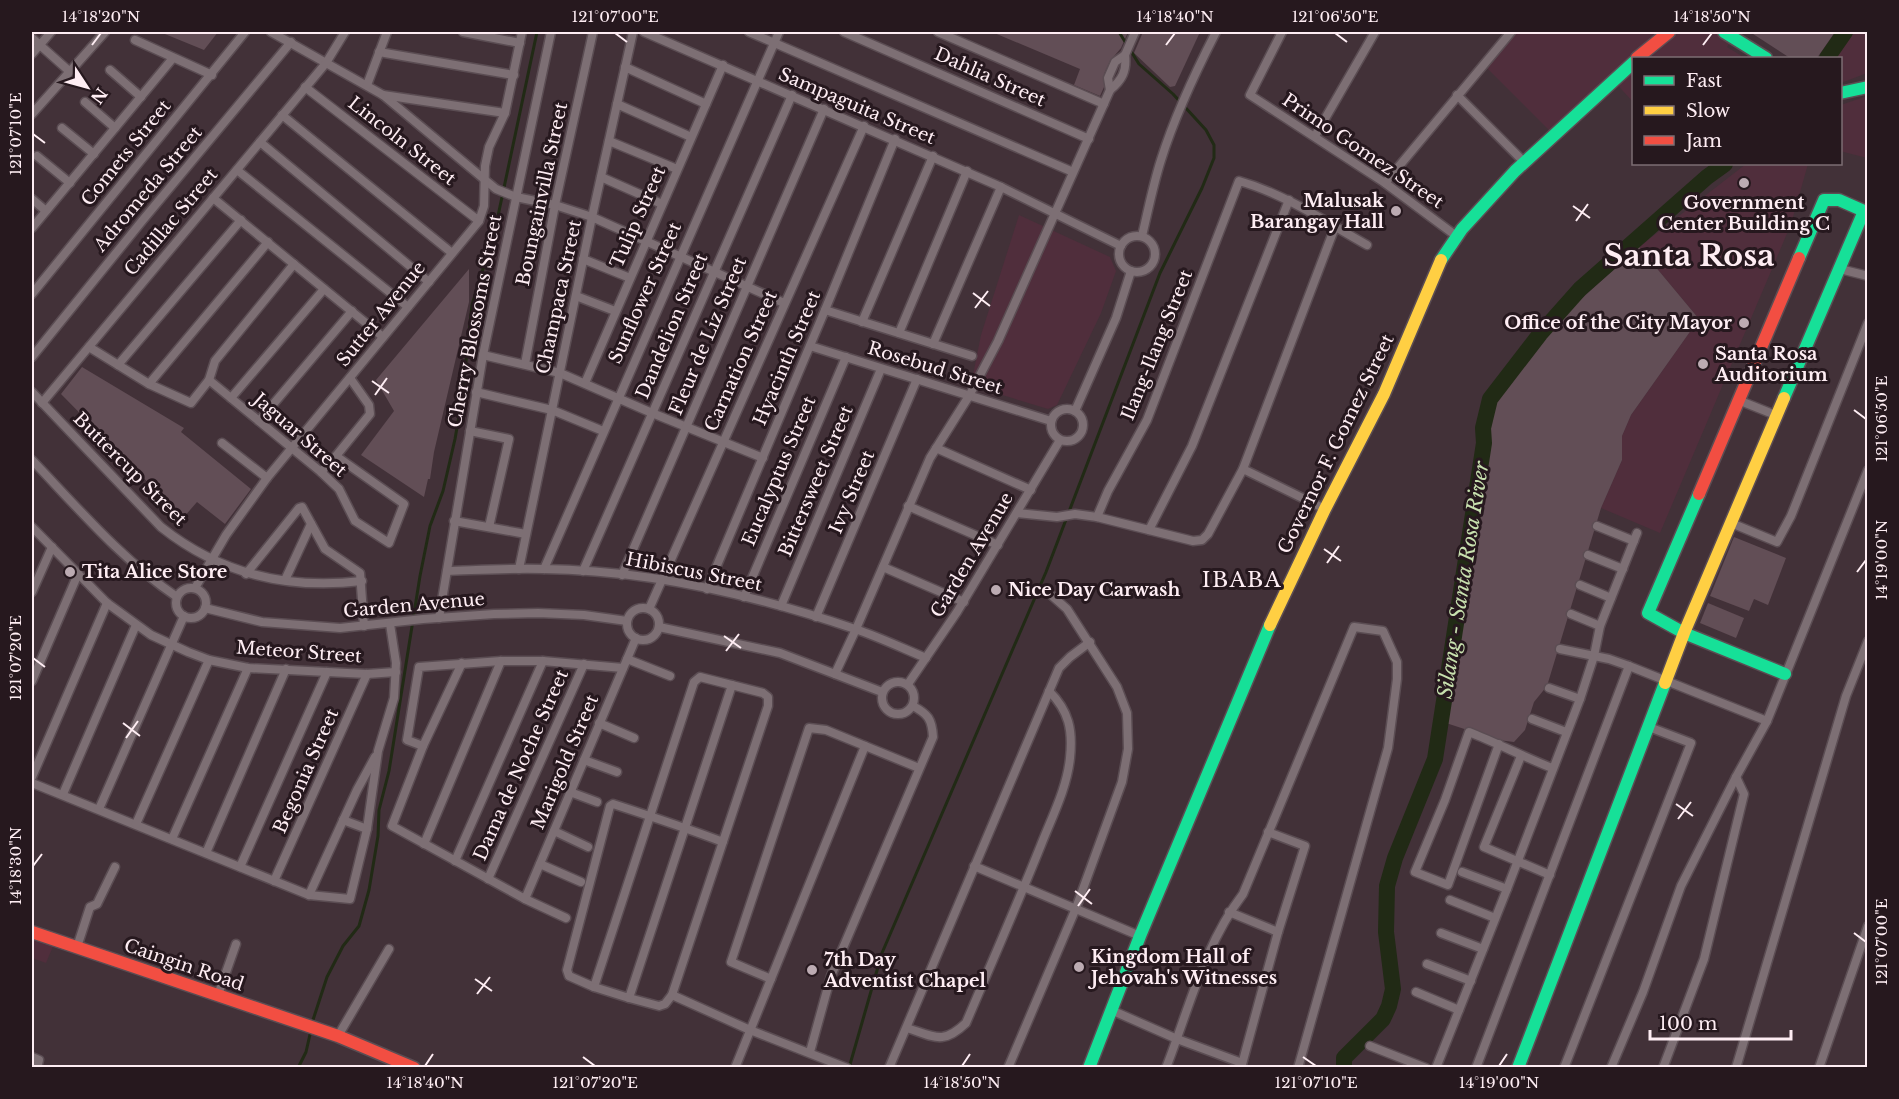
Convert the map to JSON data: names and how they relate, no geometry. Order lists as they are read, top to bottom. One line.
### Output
{"streets":{"street":["Dahlia Street","Sampaguita Street","Lincoln Street","Primo Gomez Street","Comets Street","Adromeda Street","Boungainvilla Street","Tulip Street","Cadillac Street","Sunflower Street","Champaca Street","Sutter Avenue","Cherry Blossoms Street","Dandelion Street","Fleur de Liz Street","Ilang-Ilang Street","Hyacinth Street","Carnation Street","Rosebud Street","Jaguar Street","Governor F. Gomez Street","Buttercup Street","Eucalyptus Street","Bittersweet Street","Ivy Street","Garden Avenue","Hibiscus Street","Meteor Street","Marigold Street","Dama de Noche Street","Begonia Street","Caingin Road"]},"crossings":[["Sampaguita Street","Tulip Street"],["Sampaguita Street","Sunflower Street"],["Sampaguita Street","Dandelion Street"],["Sampaguita Street","Fleur de Liz Street"],["Sampaguita Street","Hyacinth Street"],["Sampaguita Street","Carnation Street"],["Lincoln Street","Cadillac Street"],["Lincoln Street","Sutter Avenue"],["Primo Gomez Street","Governor F. Gomez Street"],["Cadillac Street","Buttercup Street"],["Sunflower Street","Hibiscus Street"],["Champaca Street","Hibiscus Street"],["Sutter Avenue","Jaguar Street"],["Sutter Avenue","Buttercup Street"],["Sutter Avenue","Garden Avenue"],["Cherry Blossoms Street","Garden Avenue"],["Cherry Blossoms Street","Hibiscus Street"],["Dandelion Street","Hibiscus Street"],["Fleur de Liz Street","Hibiscus Street"],["Hyacinth Street","Rosebud Street"],["Hyacinth Street","Hibiscus Street"],["Carnation Street","Garden Avenue"],["Carnation Street","Hibiscus Street"],["Carnation Street","Marigold Street"],["Rosebud Street","Eucalyptus Street"],["Rosebud Street","Bittersweet Street"],["Rosebud Street","Ivy Street"],["Rosebud Street","Garden Avenue"],["Eucalyptus Street","Hibiscus Street"],["Bittersweet Street","Hibiscus Street"],["Ivy Street","Hibiscus Street"],["Garden Avenue","Hibiscus Street"],["Garden Avenue","Marigold Street"],["Meteor Street","Begonia Street"]],"districts":["Santa Rosa","IBABA"],"water":["Silang - Santa Rosa River"],"places":["Government Center Building C","Malusak Barangay Hall","Office of the City Mayor","Santa Rosa Auditorium","Tita Alice Store","Nice Day Carwash","Kingdom Hall of Jehovah's Witnesses","7th Day Adventist Chapel"],"legend":["Fast","Slow","Jam"],"scale_bar":"100 m","north":"bottom right","coordinates":["14°18'20\"N","121°07'00\"E","14°18'40\"N","121°06'50\"E","14°18'50\"N","121°07'10\"E","14°19'00\"N","121°07'20\"E","14°18'30\"N"]}
